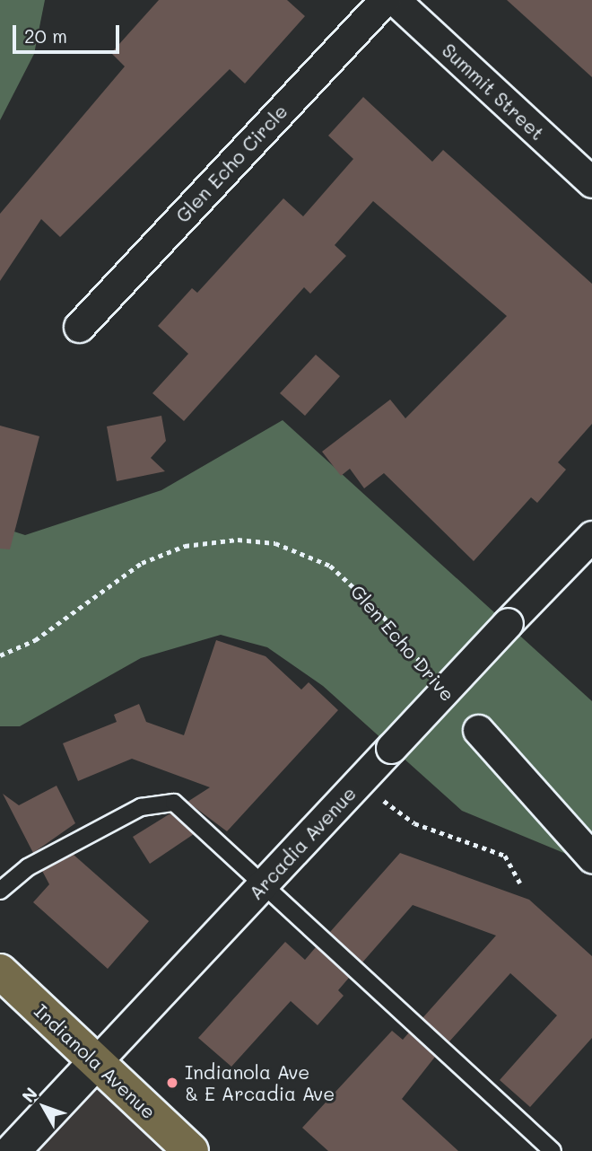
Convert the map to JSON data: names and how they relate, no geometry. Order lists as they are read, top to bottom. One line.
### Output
{"streets":{"main road":["Indianola Avenue"],"street":["Summit Street","Glen Echo Circle","Arcadia Avenue"],"path":["Glen Echo Drive"]},"crossings":[["Arcadia Avenue","Indianola Avenue"]],"places":["Indianola Ave & E Arcadia Ave"],"scale_bar":"20 m","north":"top left"}
